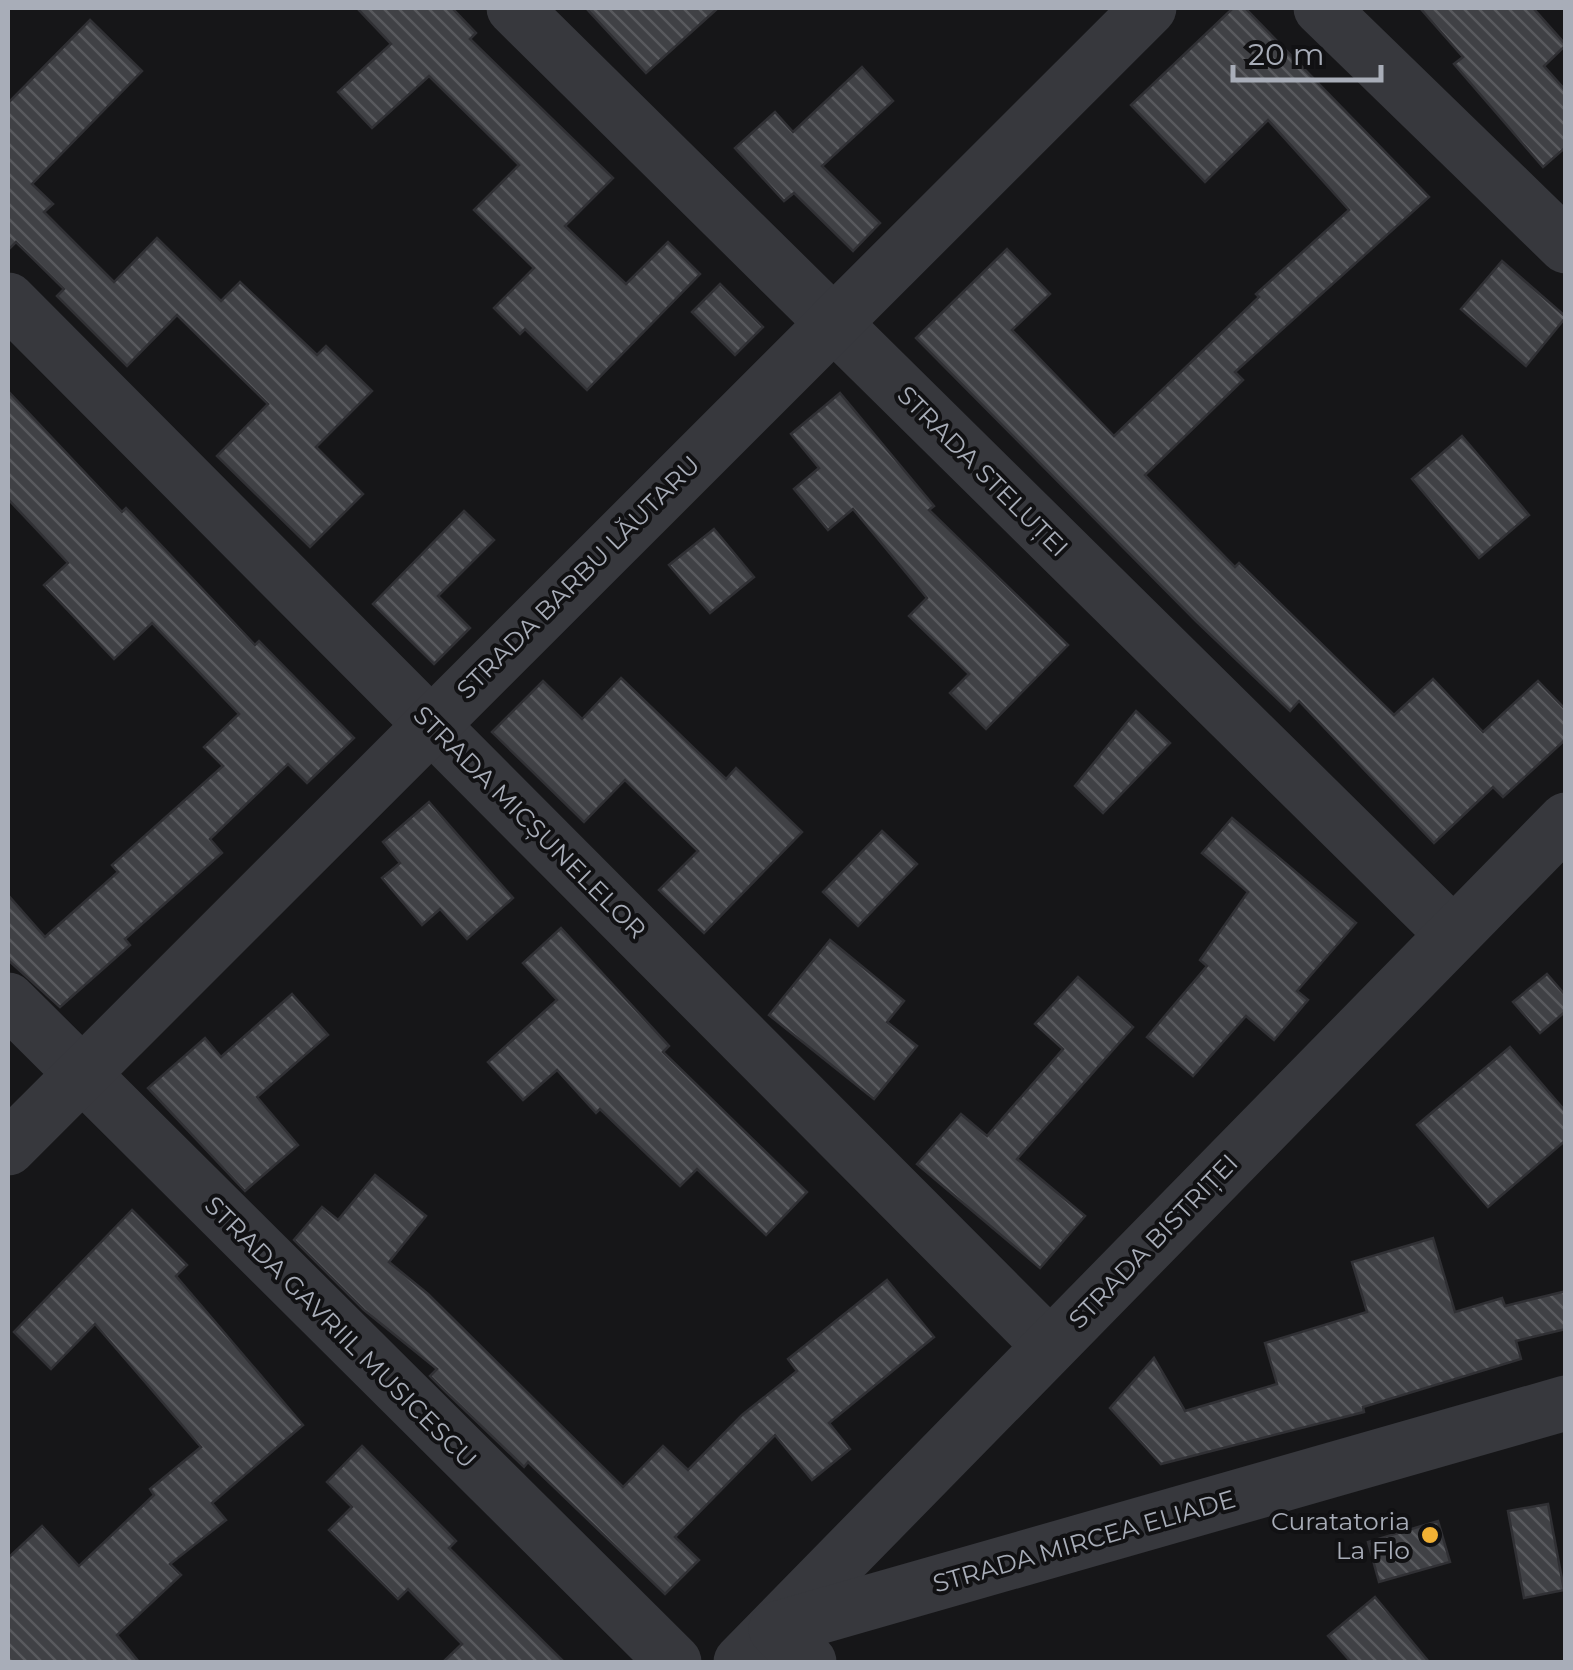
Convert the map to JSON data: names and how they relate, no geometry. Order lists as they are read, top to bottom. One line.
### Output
{"streets":{"street":["STRADA STELUȚEI","STRADA BARBU LĂUTARU","STRADA MICȘUNELELOR","STRADA BISTRIȚEI","STRADA GAVRIIL MUSICESCU","STRADA MIRCEA ELIADE"]},"crossings":[["STRADA STELUȚEI","STRADA BARBU LĂUTARU"],["STRADA STELUȚEI","STRADA BISTRIȚEI"],["STRADA BARBU LĂUTARU","STRADA MICȘUNELELOR"],["STRADA BARBU LĂUTARU","STRADA GAVRIIL MUSICESCU"],["STRADA MICȘUNELELOR","STRADA BISTRIȚEI"],["STRADA BISTRIȚEI","STRADA MIRCEA ELIADE"]],"places":["Curatatoria La Flo"],"scale_bar":"20 m"}
